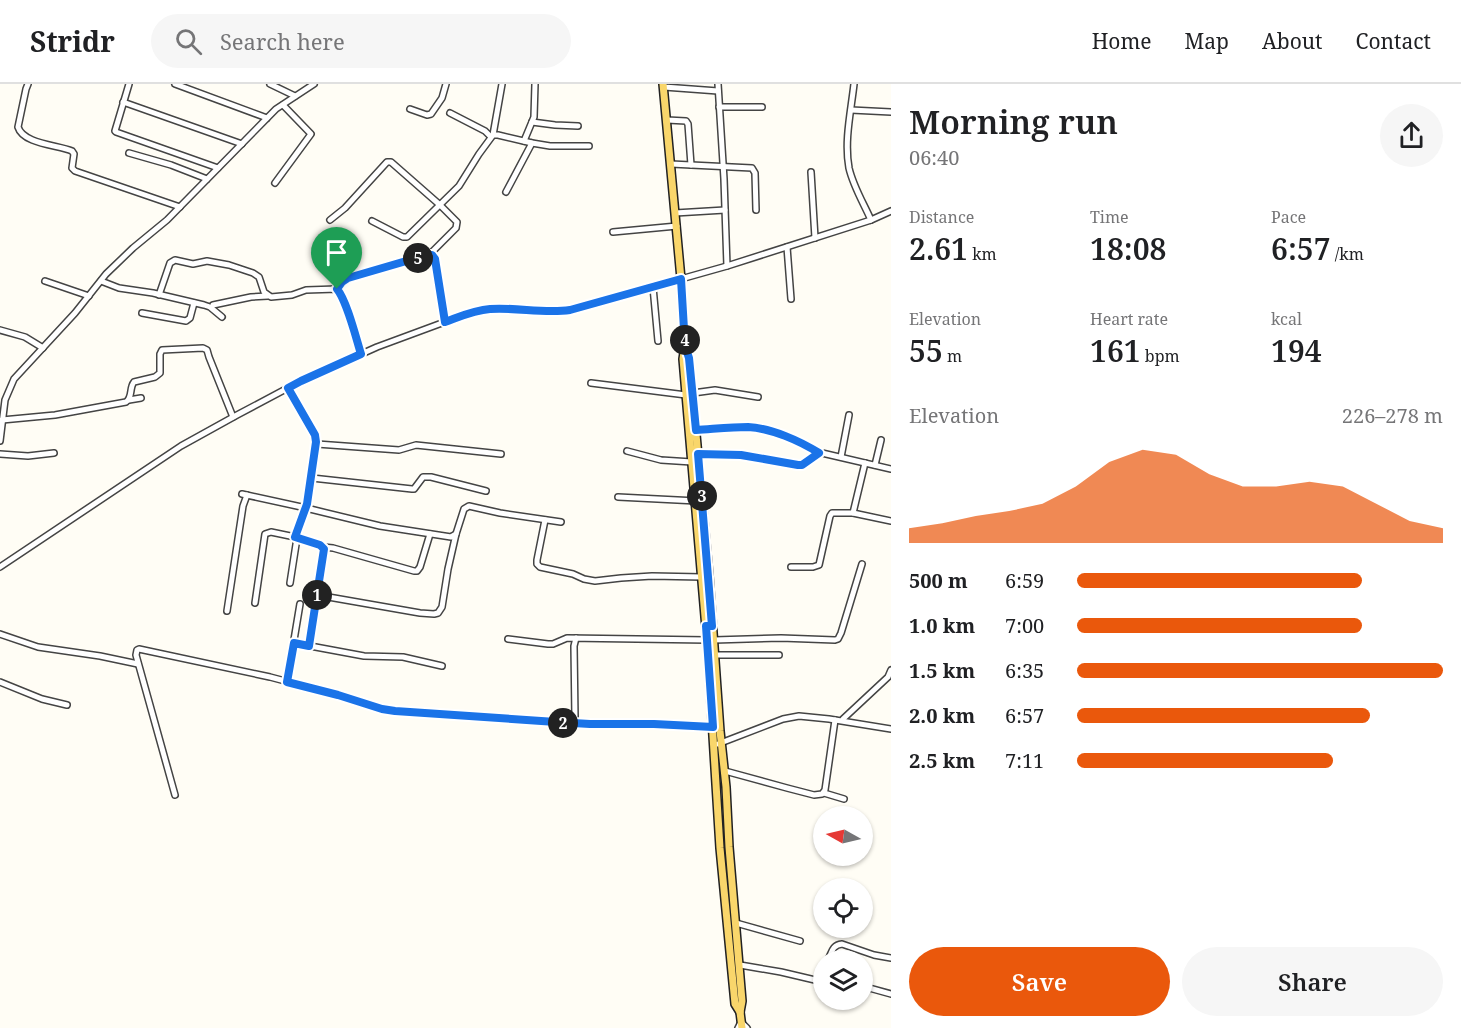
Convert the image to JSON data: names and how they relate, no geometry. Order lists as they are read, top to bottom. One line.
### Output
{"north":"left","page":{"header":"Stridr","search":"Search here","nav":["Home","Map","About","Contact"],"heading":["Morning run","06:40"],"stats":[["Distance","2.61 km"],["Time","18:08"],["Pace","6:57 /km"],["Elevation","55 m"],["Heart rate","161 bpm"],["kcal","194"]],"pins":["5","4","3","1","2"],"chart":["Elevation","226–278 m"],"list":[{"name":"500 m","note":"6:59"},{"name":"1.0 km","note":"7:00"},{"name":"1.5 km","note":"6:35"},{"name":"2.0 km","note":"6:57"},{"name":"2.5 km","note":"7:11"}],"buttons":["Save","Share"]}}
